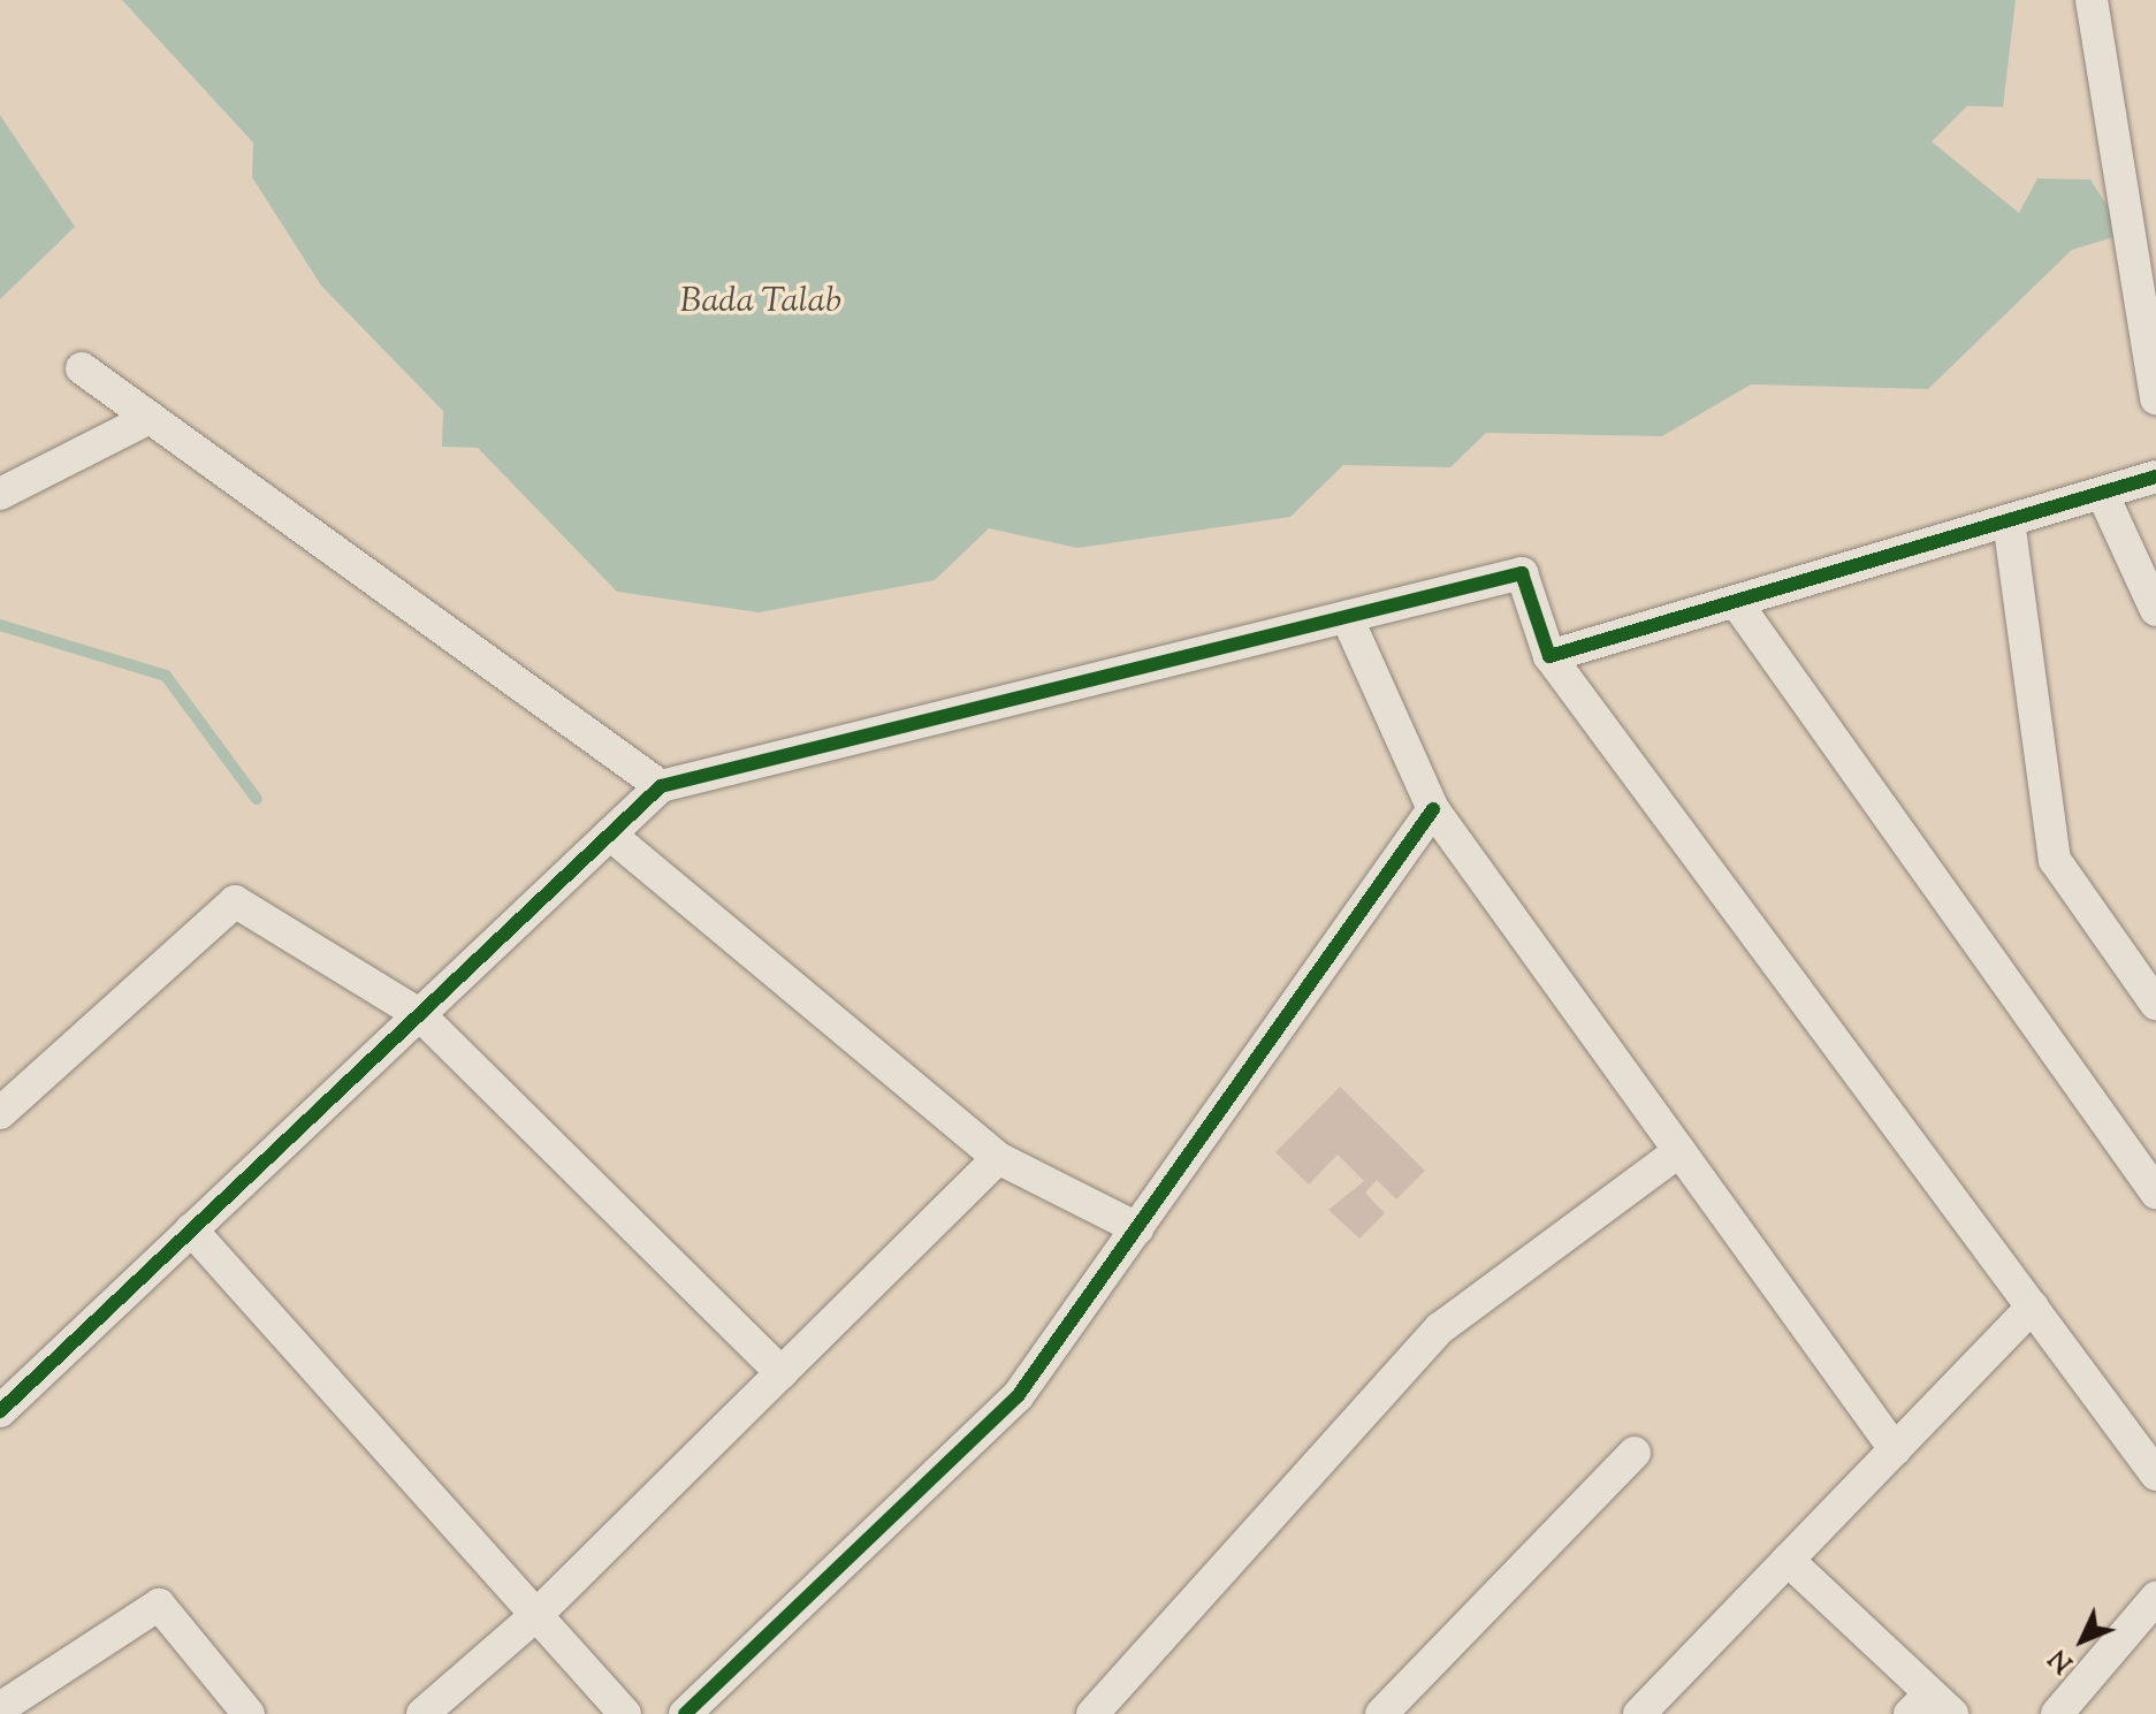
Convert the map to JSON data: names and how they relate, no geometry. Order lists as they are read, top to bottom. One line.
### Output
{"water":["Bada Talab"],"north":"bottom left"}
